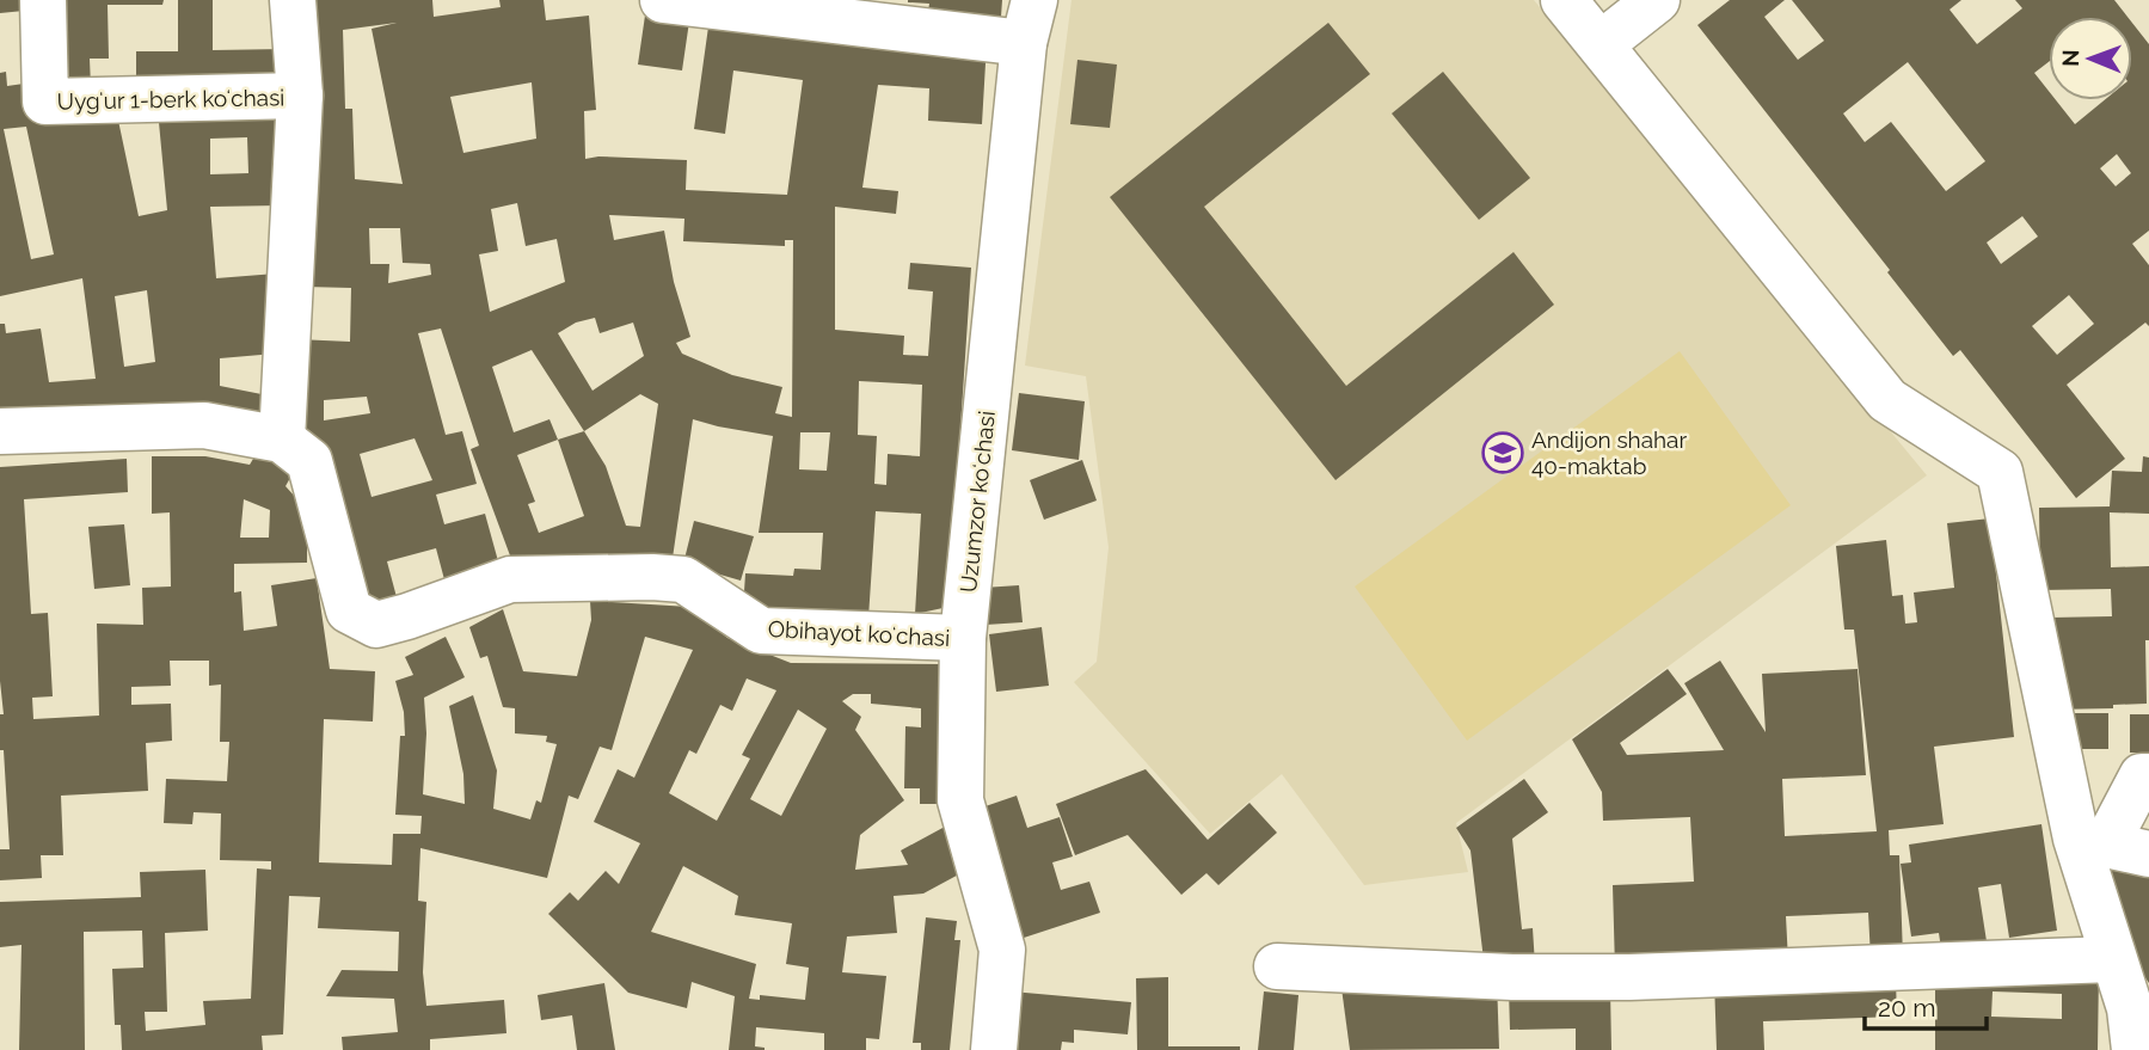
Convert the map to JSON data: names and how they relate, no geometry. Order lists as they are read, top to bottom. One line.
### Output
{"streets":{"street":["Uygʻur 1-berk koʻchasi","Uzumzor koʻchasi","Obihayot koʻchasi"]},"crossings":[["Uzumzor koʻchasi","Obihayot koʻchasi"]],"places":{"school or university":["Andijon shahar 40-maktab"]},"scale_bar":"20 m","north":"left"}
